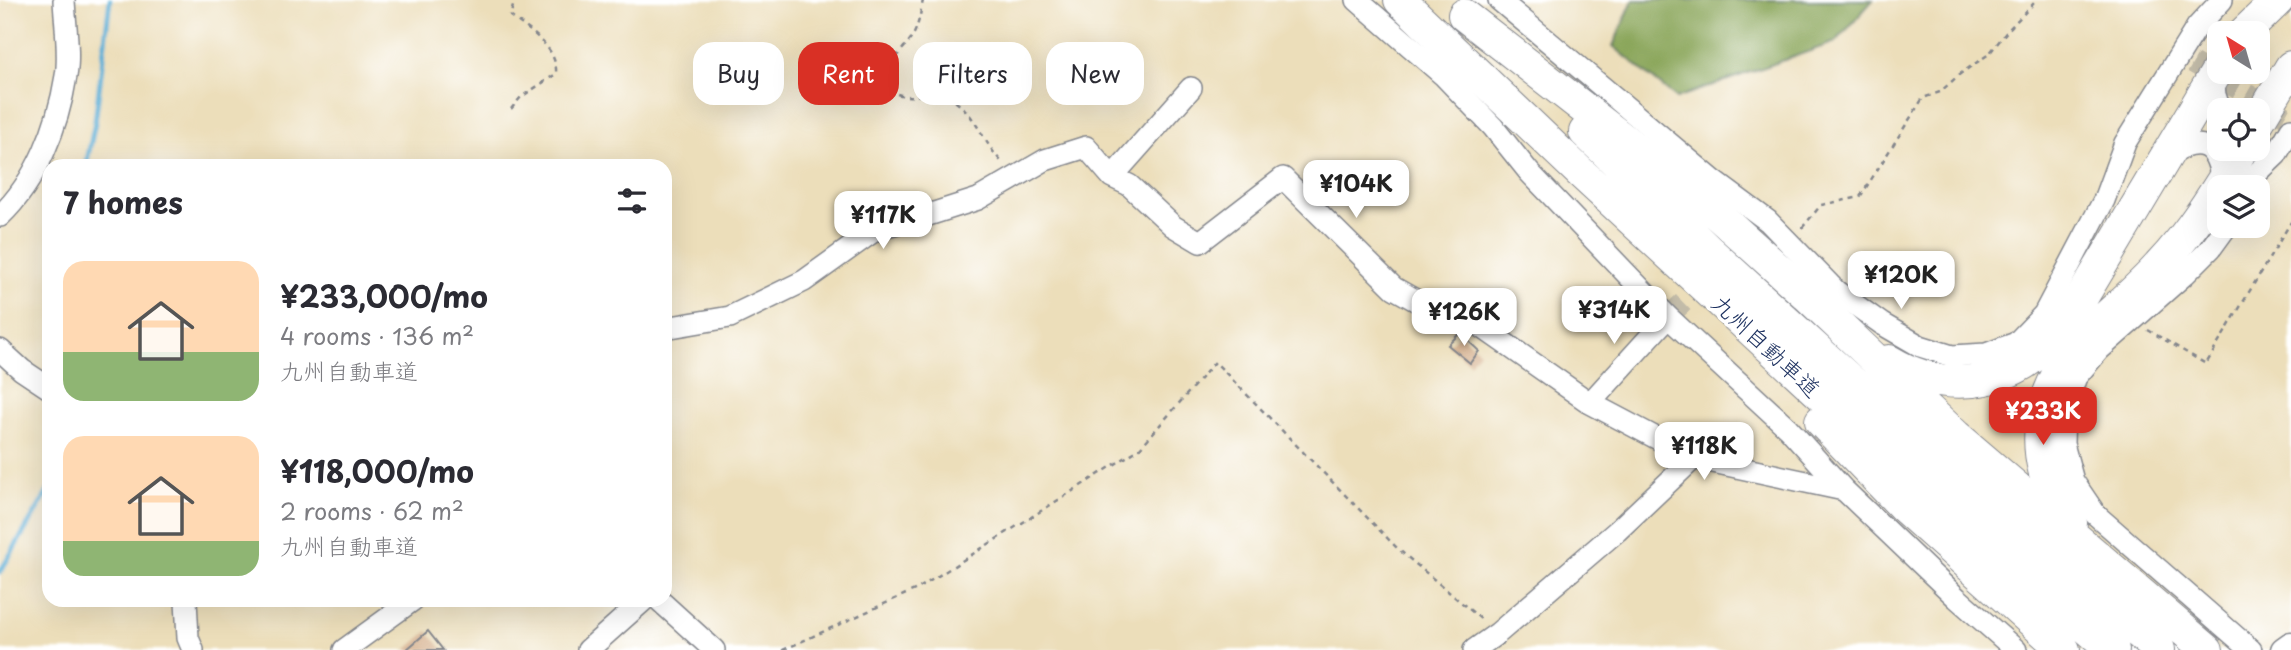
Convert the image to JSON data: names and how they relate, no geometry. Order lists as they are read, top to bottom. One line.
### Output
{"streets":{"highway":["九州自動車道"]},"north":"top left","page":{"chip":["Buy","Rent","Filters","New"],"heading":"7 homes","price":["¥104K","¥117K","¥120K","¥314K","¥126K","¥233K","¥118K"],"list":[{"name":"¥233,000/mo","note":"4 rooms · 136 m² · 九州自動車道"},{"name":"¥118,000/mo","note":"2 rooms · 62 m² · 九州自動車道"}]}}
